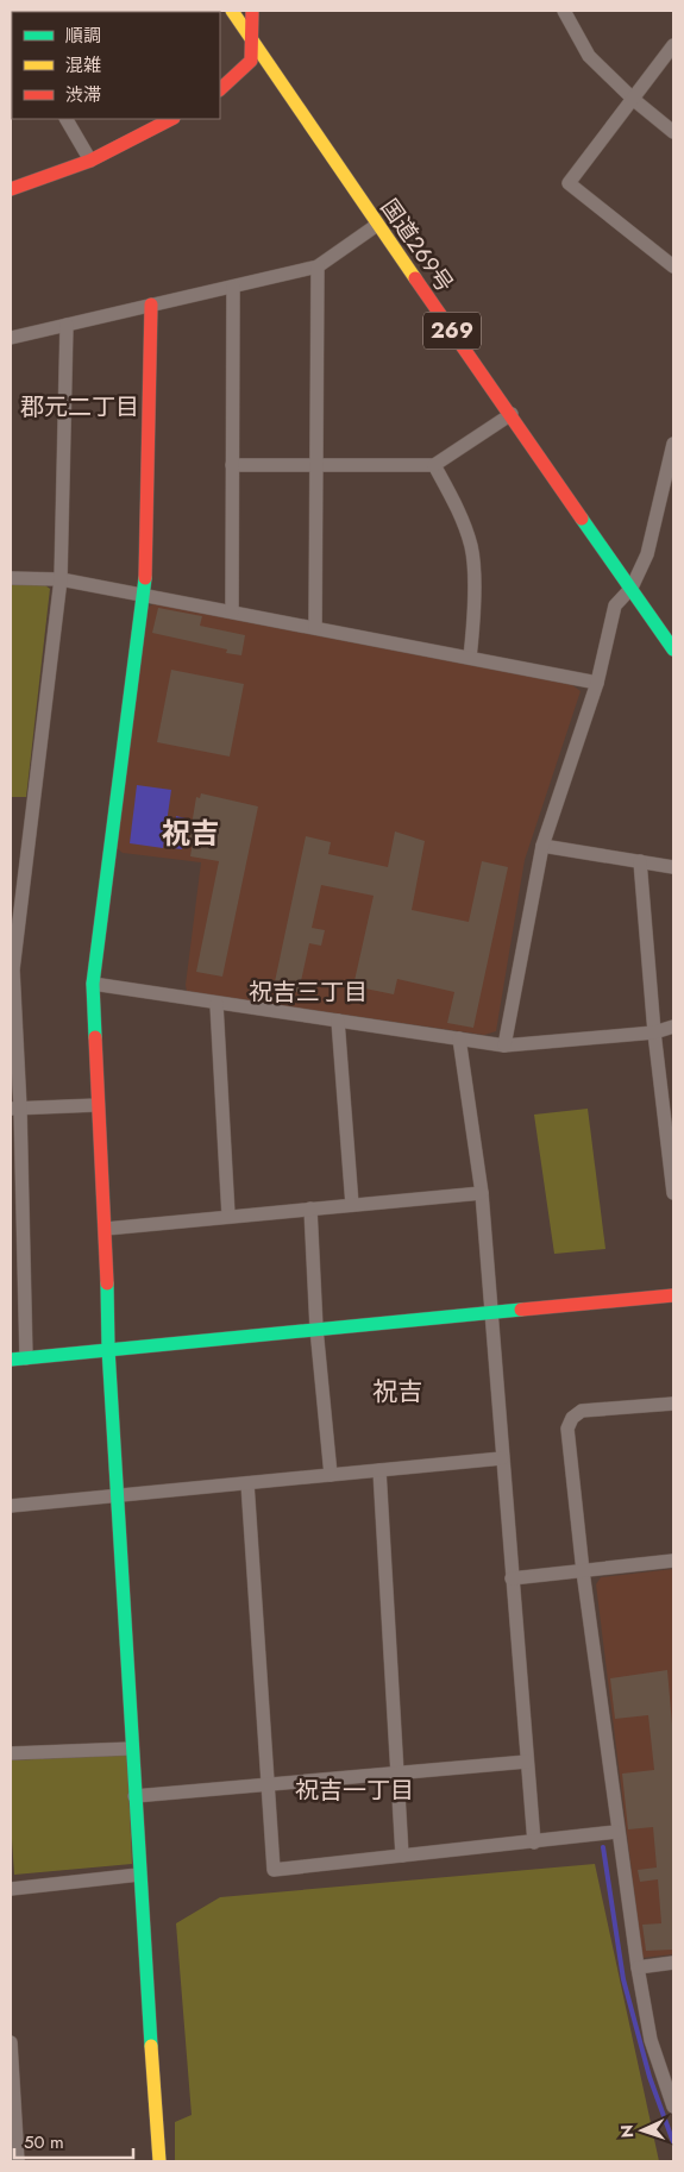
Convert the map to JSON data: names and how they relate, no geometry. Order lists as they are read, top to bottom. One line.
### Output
{"streets":{"main road":["国道269号","269"]},"districts":["郡元二丁目","祝吉","祝吉三丁目","祝吉","祝吉一丁目"],"legend":["順調","混雑","渋滞"],"scale_bar":"50 m","north":"left"}
